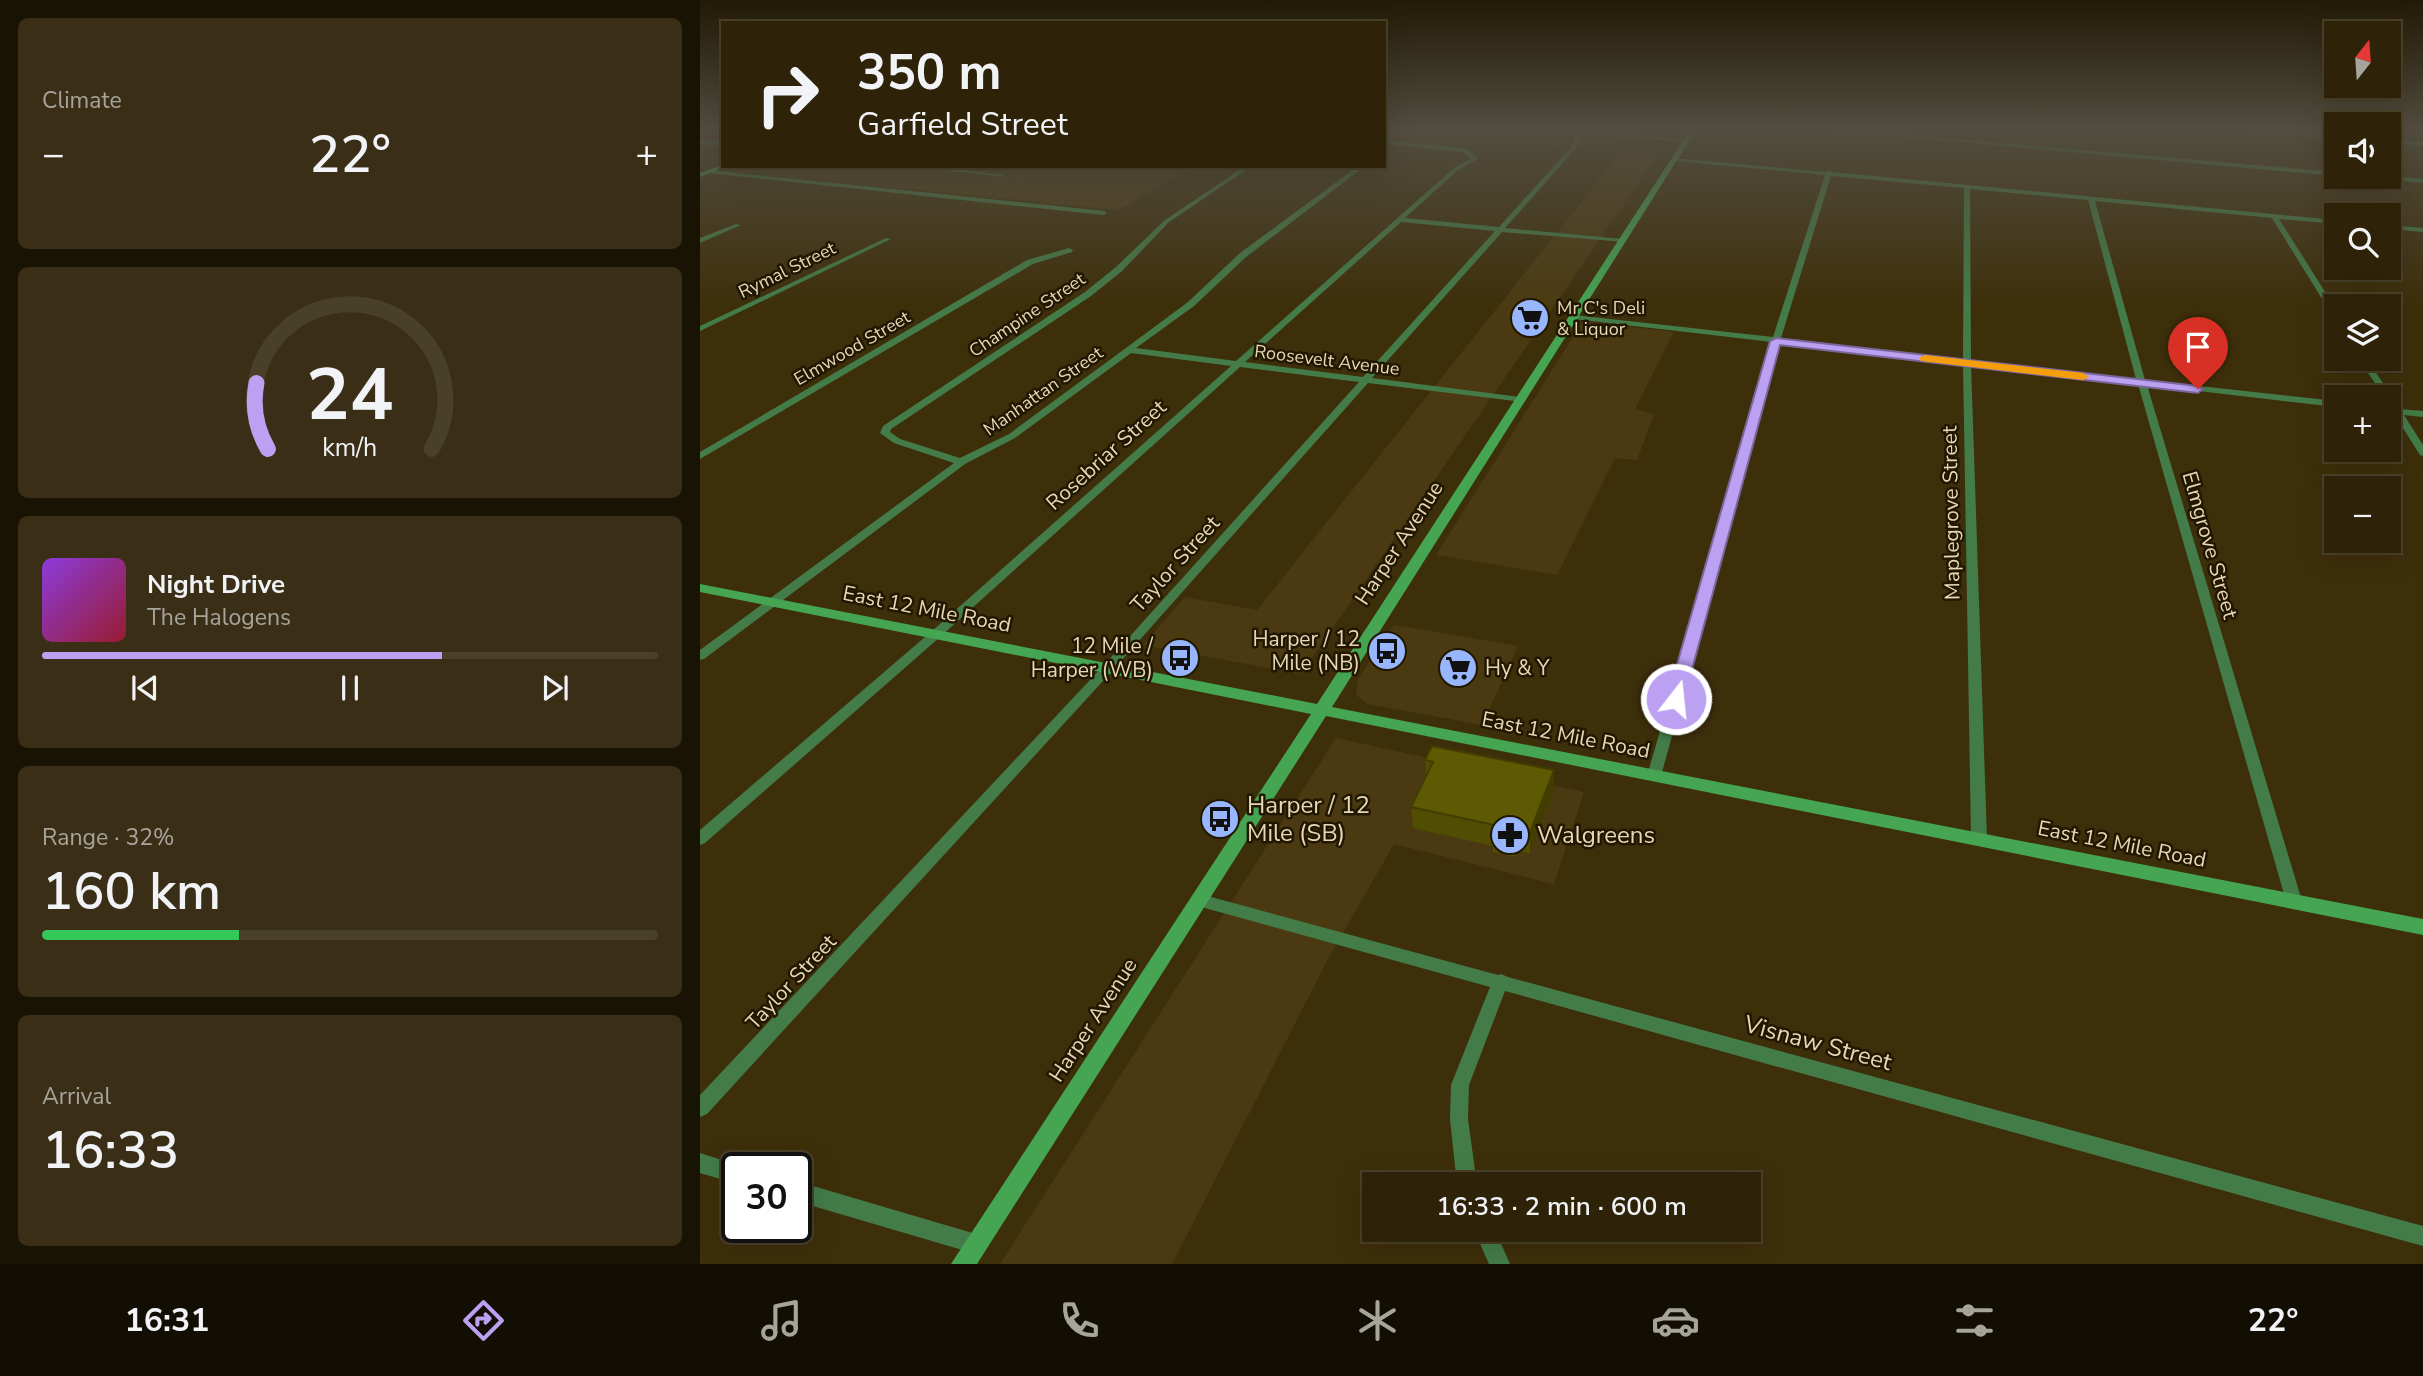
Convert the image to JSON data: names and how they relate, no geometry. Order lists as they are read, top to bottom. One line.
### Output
{"streets":{"main road":["Harper Avenue","East 12 Mile Road"],"street":["Rymal Street","Champine Street","Elmwood Street","Roosevelt Avenue","Manhattan Street","Rosebriar Street","Maplegrove Street","Elmgrove Street","Taylor Street","Visnaw Street"]},"crossings":[["Champine Street","Manhattan Street"],["Roosevelt Avenue","Manhattan Street"],["Roosevelt Avenue","Rosebriar Street"],["Roosevelt Avenue","Harper Avenue"],["Roosevelt Avenue","Taylor Street"],["Manhattan Street","East 12 Mile Road"],["Rosebriar Street","East 12 Mile Road"],["Maplegrove Street","East 12 Mile Road"],["Harper Avenue","East 12 Mile Road"],["Harper Avenue","Visnaw Street"],["Elmgrove Street","East 12 Mile Road"],["Taylor Street","East 12 Mile Road"]],"places":{"supermarket":["Mr C's Deli & Liquor","Hy & Y"],"bus stop":["Harper / 12 Mile (NB)","12 Mile / Harper (WB)","Harper / 12 Mile (SB)"],"pharmacy":["Walgreens"]},"north":"top","page":{"tile":["Climate",["Range · 32%","160 km"],["Arrival","16:33"]],"map_buttons":["+","−"],"turn":["350 m","Garfield Street"],"heat":["−","22°","+"],"song":["Night Drive","The Halogens"],"limit":"30","trip":"16:33 · 2 min · 600 m","tabs":["16:31","22°"],"gauge":["24","km/h"]}}
